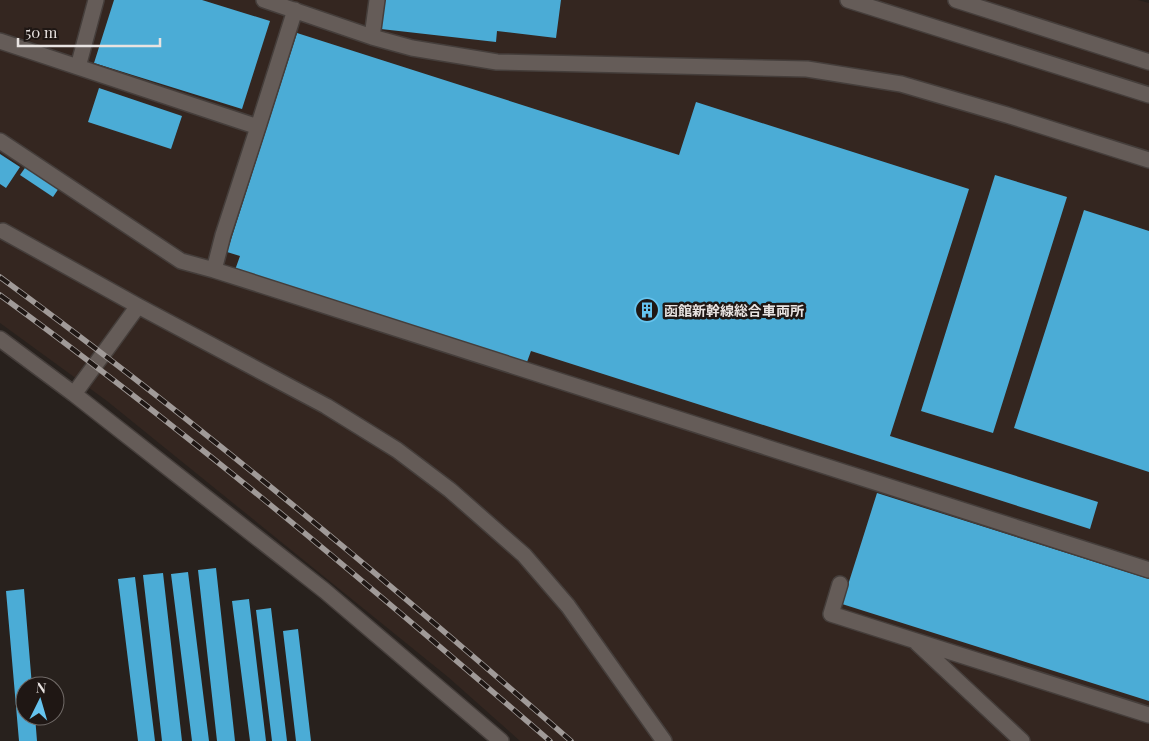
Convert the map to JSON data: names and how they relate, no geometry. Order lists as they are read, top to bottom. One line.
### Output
{"places":{"building":["函館新幹線総合車両所"]},"scale_bar":"50 m","north":"top"}
